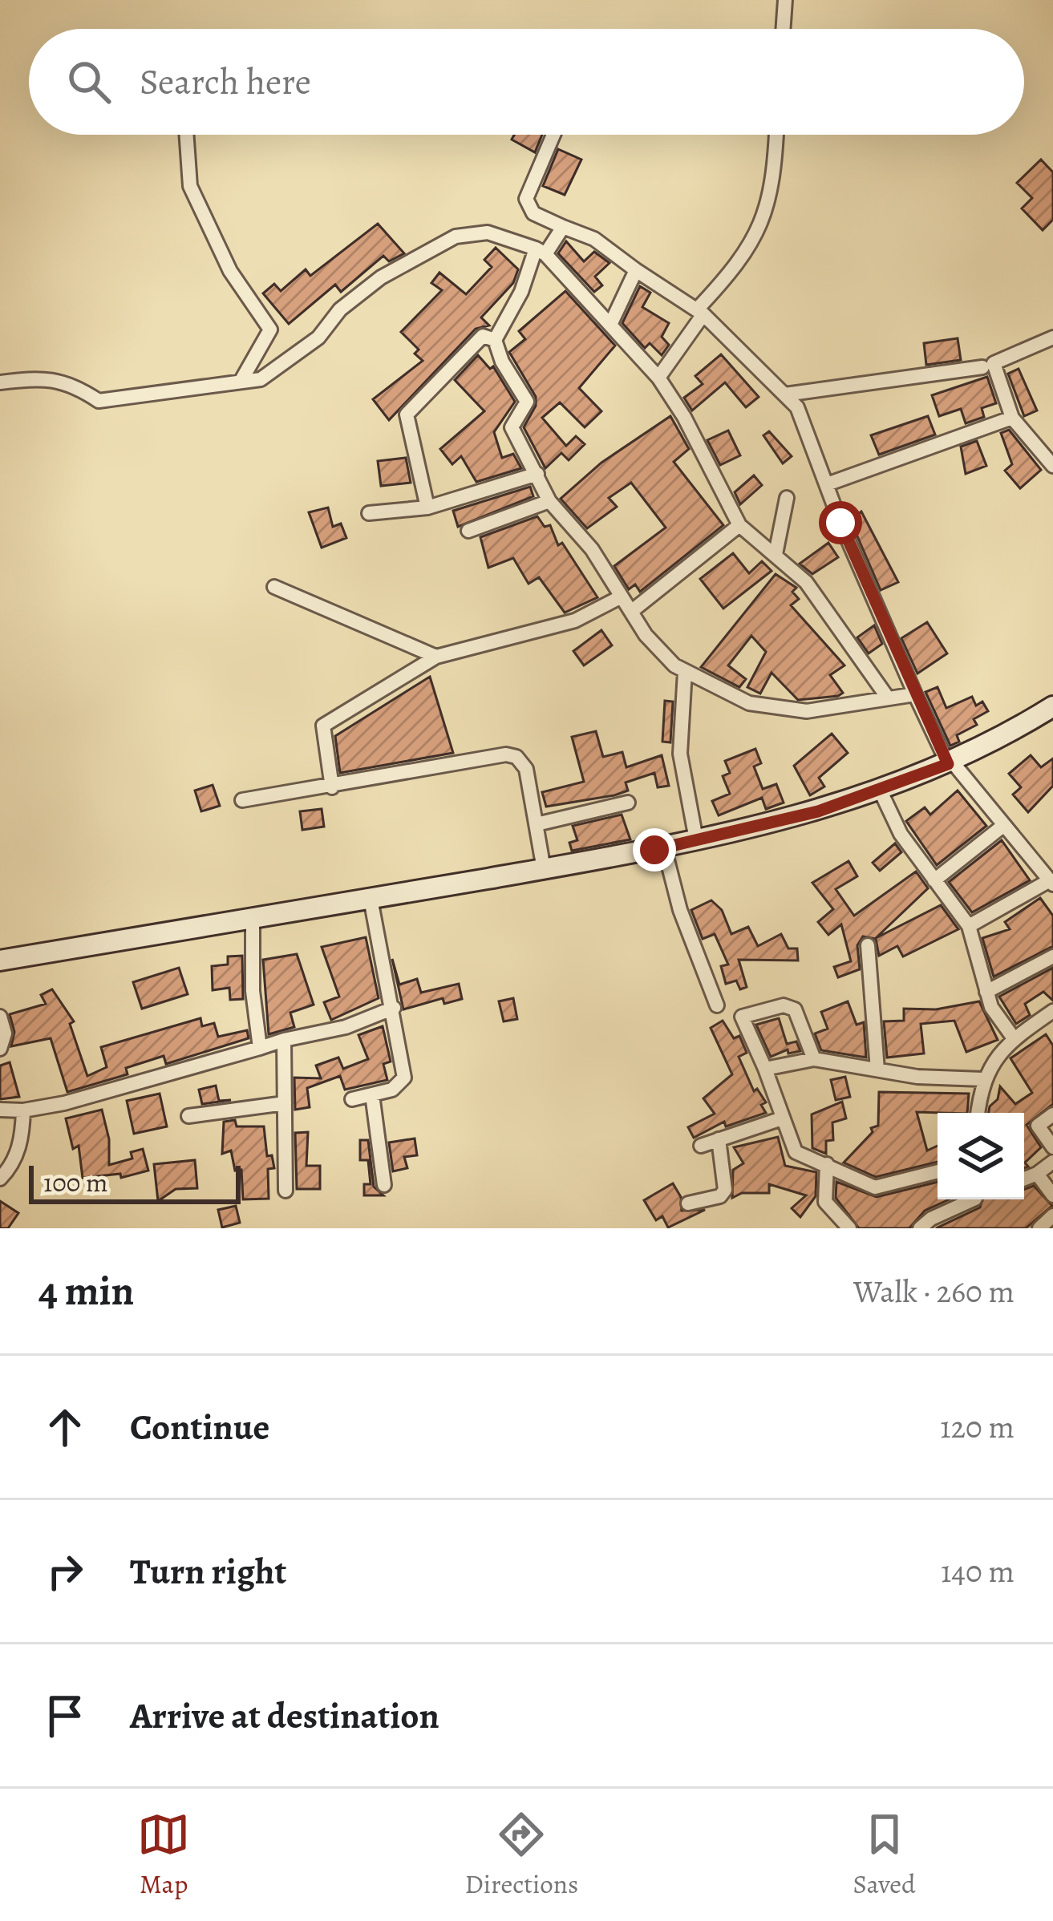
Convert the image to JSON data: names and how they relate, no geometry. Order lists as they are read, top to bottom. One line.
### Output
{"scale_bar":"100 m","page":{"search":"Search here","scale":"100 m","heading":["4 min","Walk · 260 m"],"list":[["Continue","120 m"],["Turn right","140 m"],"Arrive at destination"],"nav":["Map","Directions","Saved"]}}
